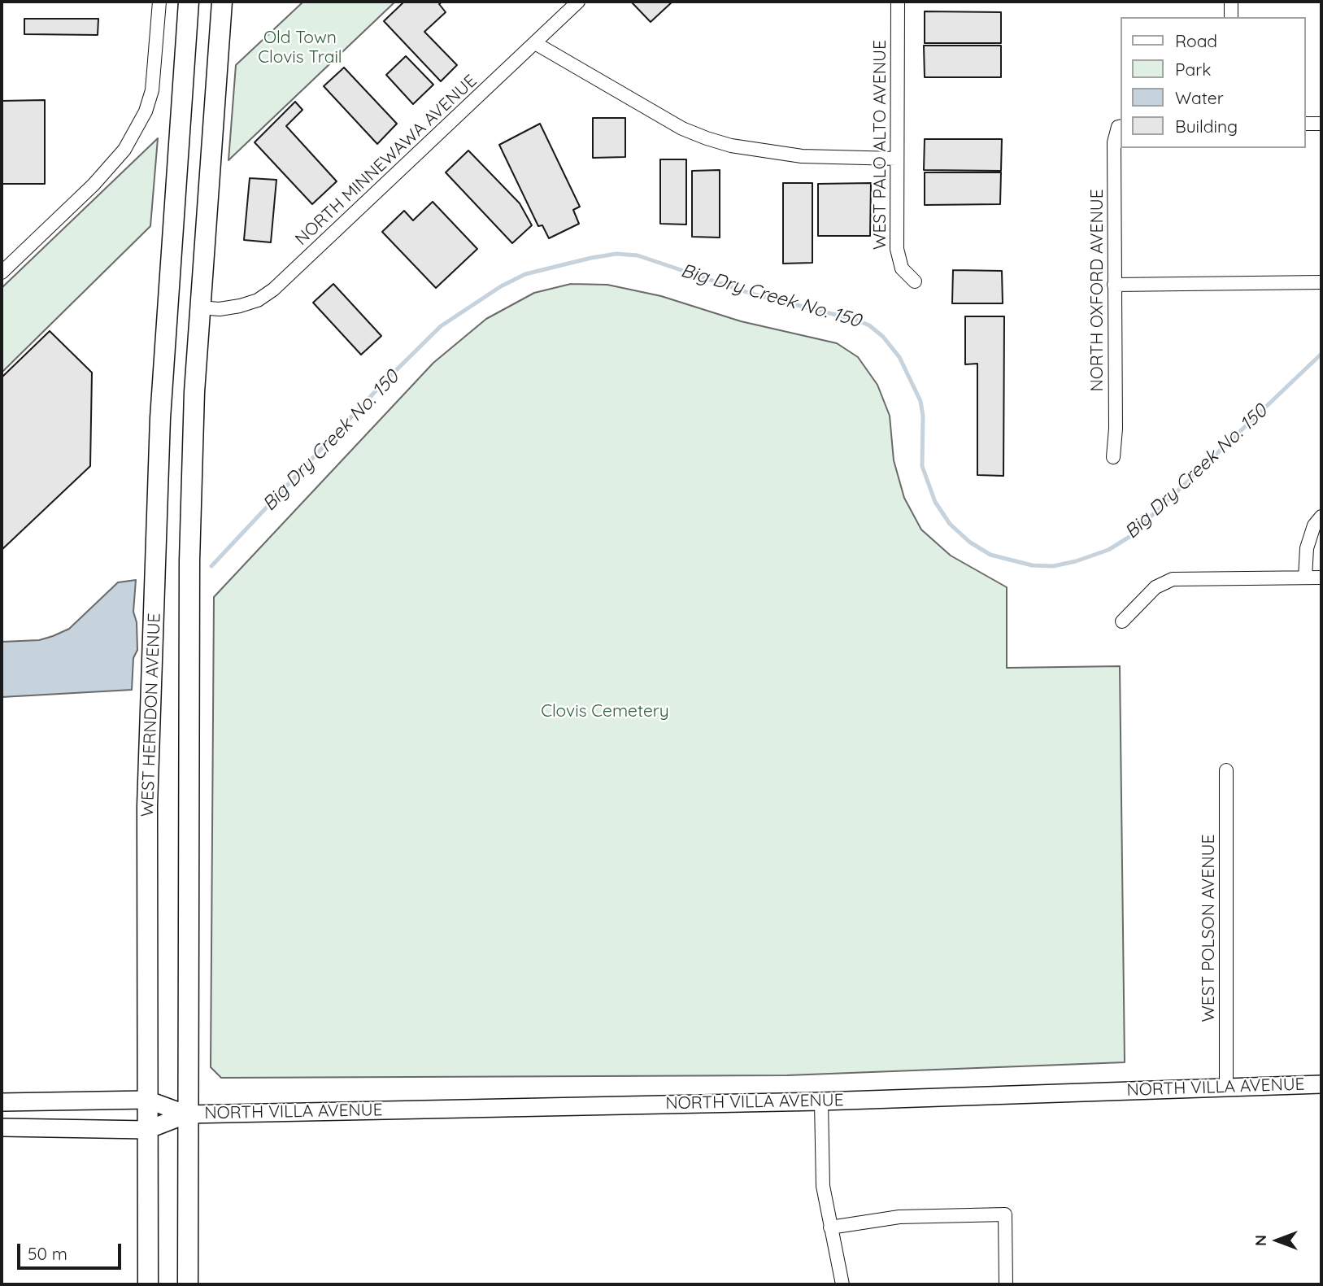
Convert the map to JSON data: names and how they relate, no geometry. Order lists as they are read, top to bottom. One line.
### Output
{"streets":{"main road":["WEST HERNDON AVENUE","NORTH VILLA AVENUE"],"street":["WEST PALO ALTO AVENUE","NORTH MINNEWAWA AVENUE","NORTH OXFORD AVENUE","WEST POLSON AVENUE"]},"crossings":[["NORTH MINNEWAWA AVENUE","WEST HERNDON AVENUE"],["WEST HERNDON AVENUE","NORTH VILLA AVENUE"],["WEST POLSON AVENUE","NORTH VILLA AVENUE"]],"water":["Big Dry Creek No. 150"],"parks":["Old Town Clovis Trail","Clovis Cemetery"],"legend":["Road","Park","Water","Building"],"scale_bar":"50 m","north":"left"}
